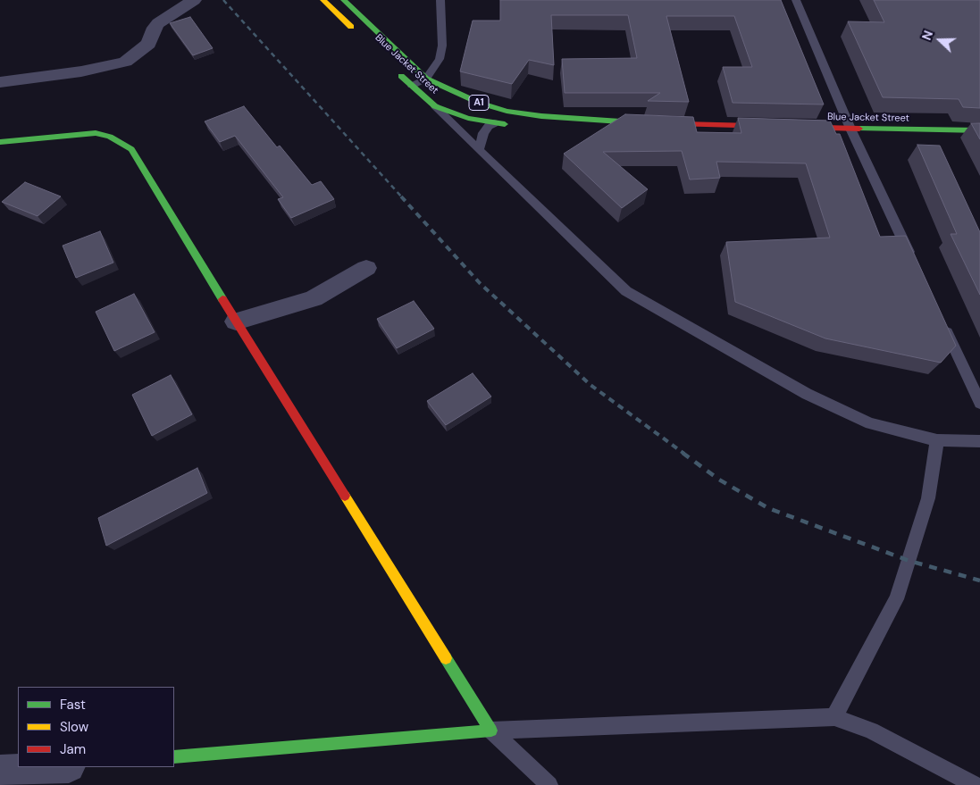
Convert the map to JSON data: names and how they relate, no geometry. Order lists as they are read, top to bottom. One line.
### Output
{"streets":{"main road":["Blue Jacket Street","A1"]},"legend":["Fast","Slow","Jam"],"north":"left"}
